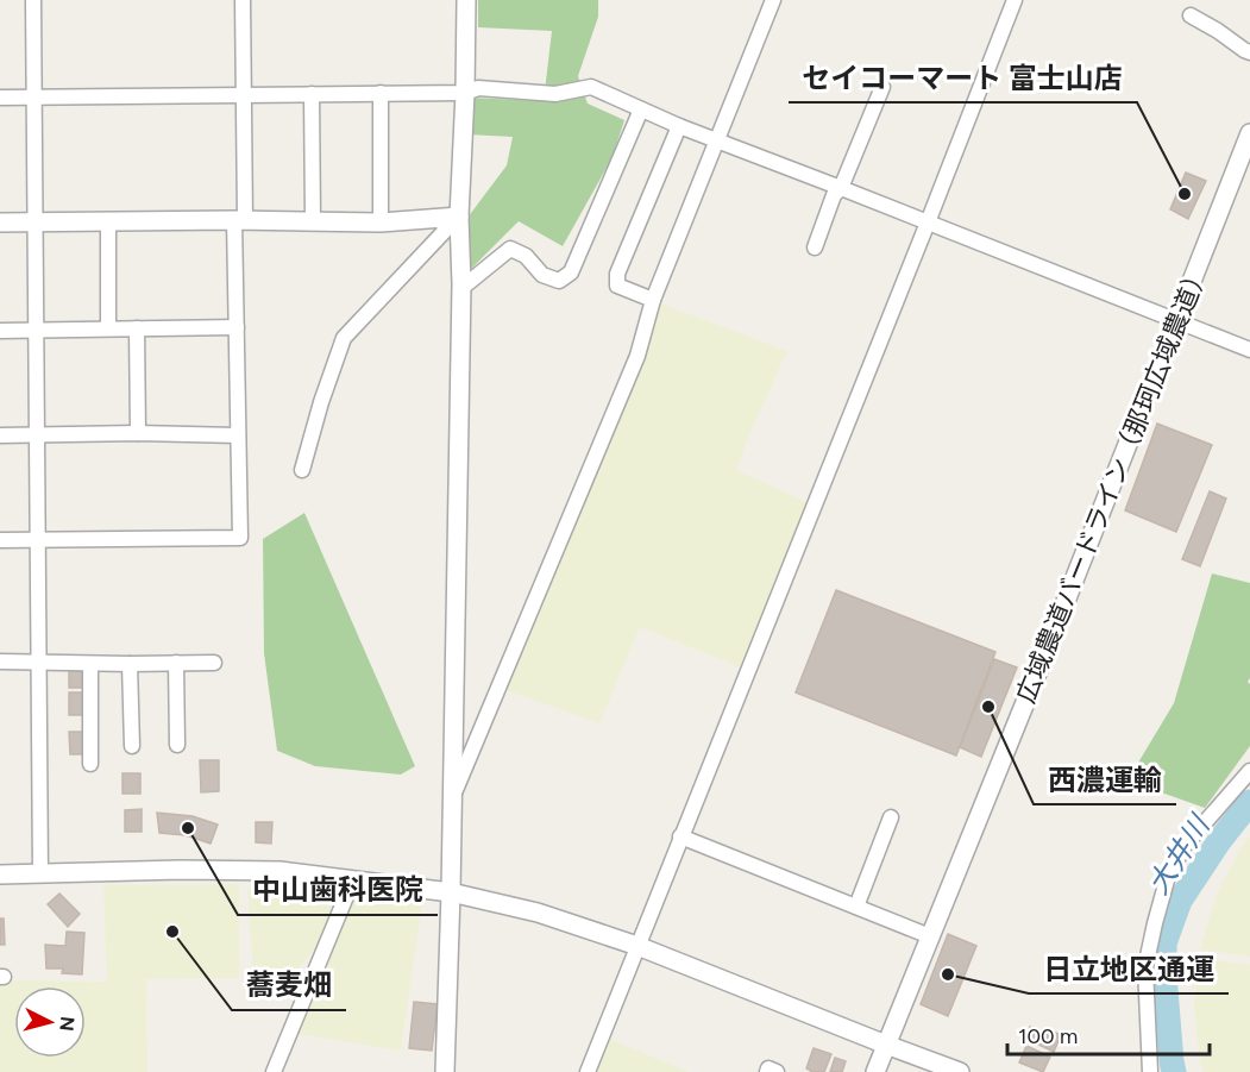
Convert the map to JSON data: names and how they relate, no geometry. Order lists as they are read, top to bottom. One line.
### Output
{"streets":{"street":["広域農道バードライン（那珂広域農道）"]},"water":["大井川"],"places":["セイコーマート 富士山店","西濃運輸","中山歯科医院","蕎麦畑","日立地区通運"],"scale_bar":"100 m","north":"right"}
